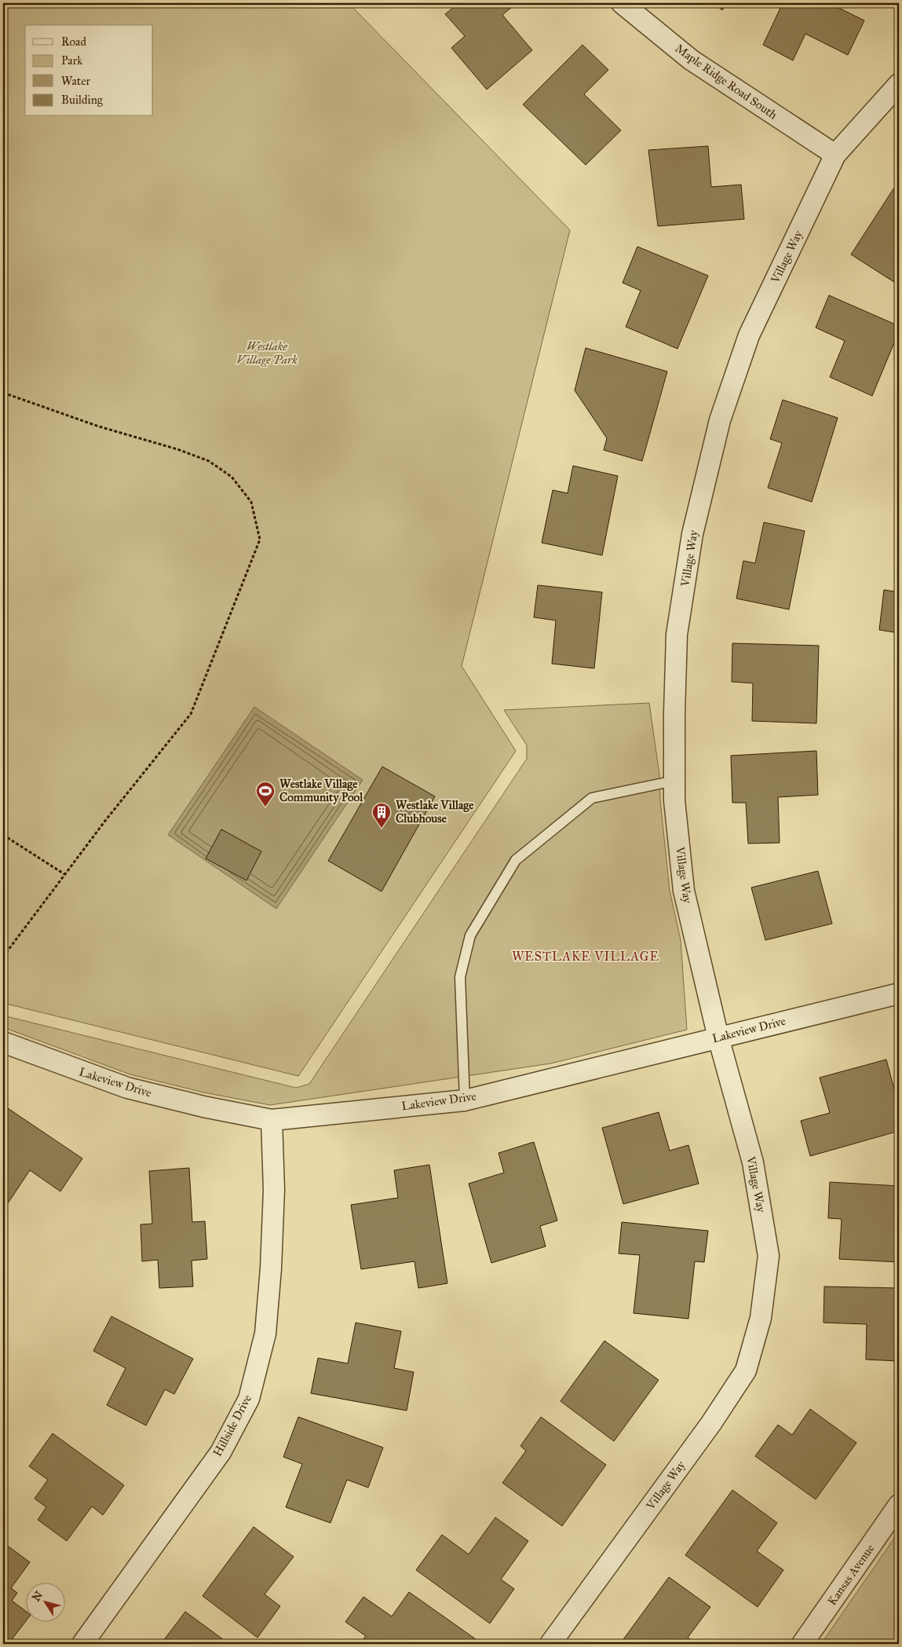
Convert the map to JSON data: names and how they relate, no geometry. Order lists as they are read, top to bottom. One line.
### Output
{"streets":{"street":["Maple Ridge Road South","Village Way","Lakeview Drive","Hillside Drive","Kansas Avenue"]},"crossings":[["Maple Ridge Road South","Village Way"],["Village Way","Lakeview Drive"],["Lakeview Drive","Hillside Drive"]],"districts":["WESTLAKE VILLAGE"],"parks":["Westlake Village Park"],"places":{"sports":["Westlake Village Community Pool"],"building":["Westlake Village Clubhouse"]},"legend":["Road","Park","Water","Building"],"north":"top left"}
